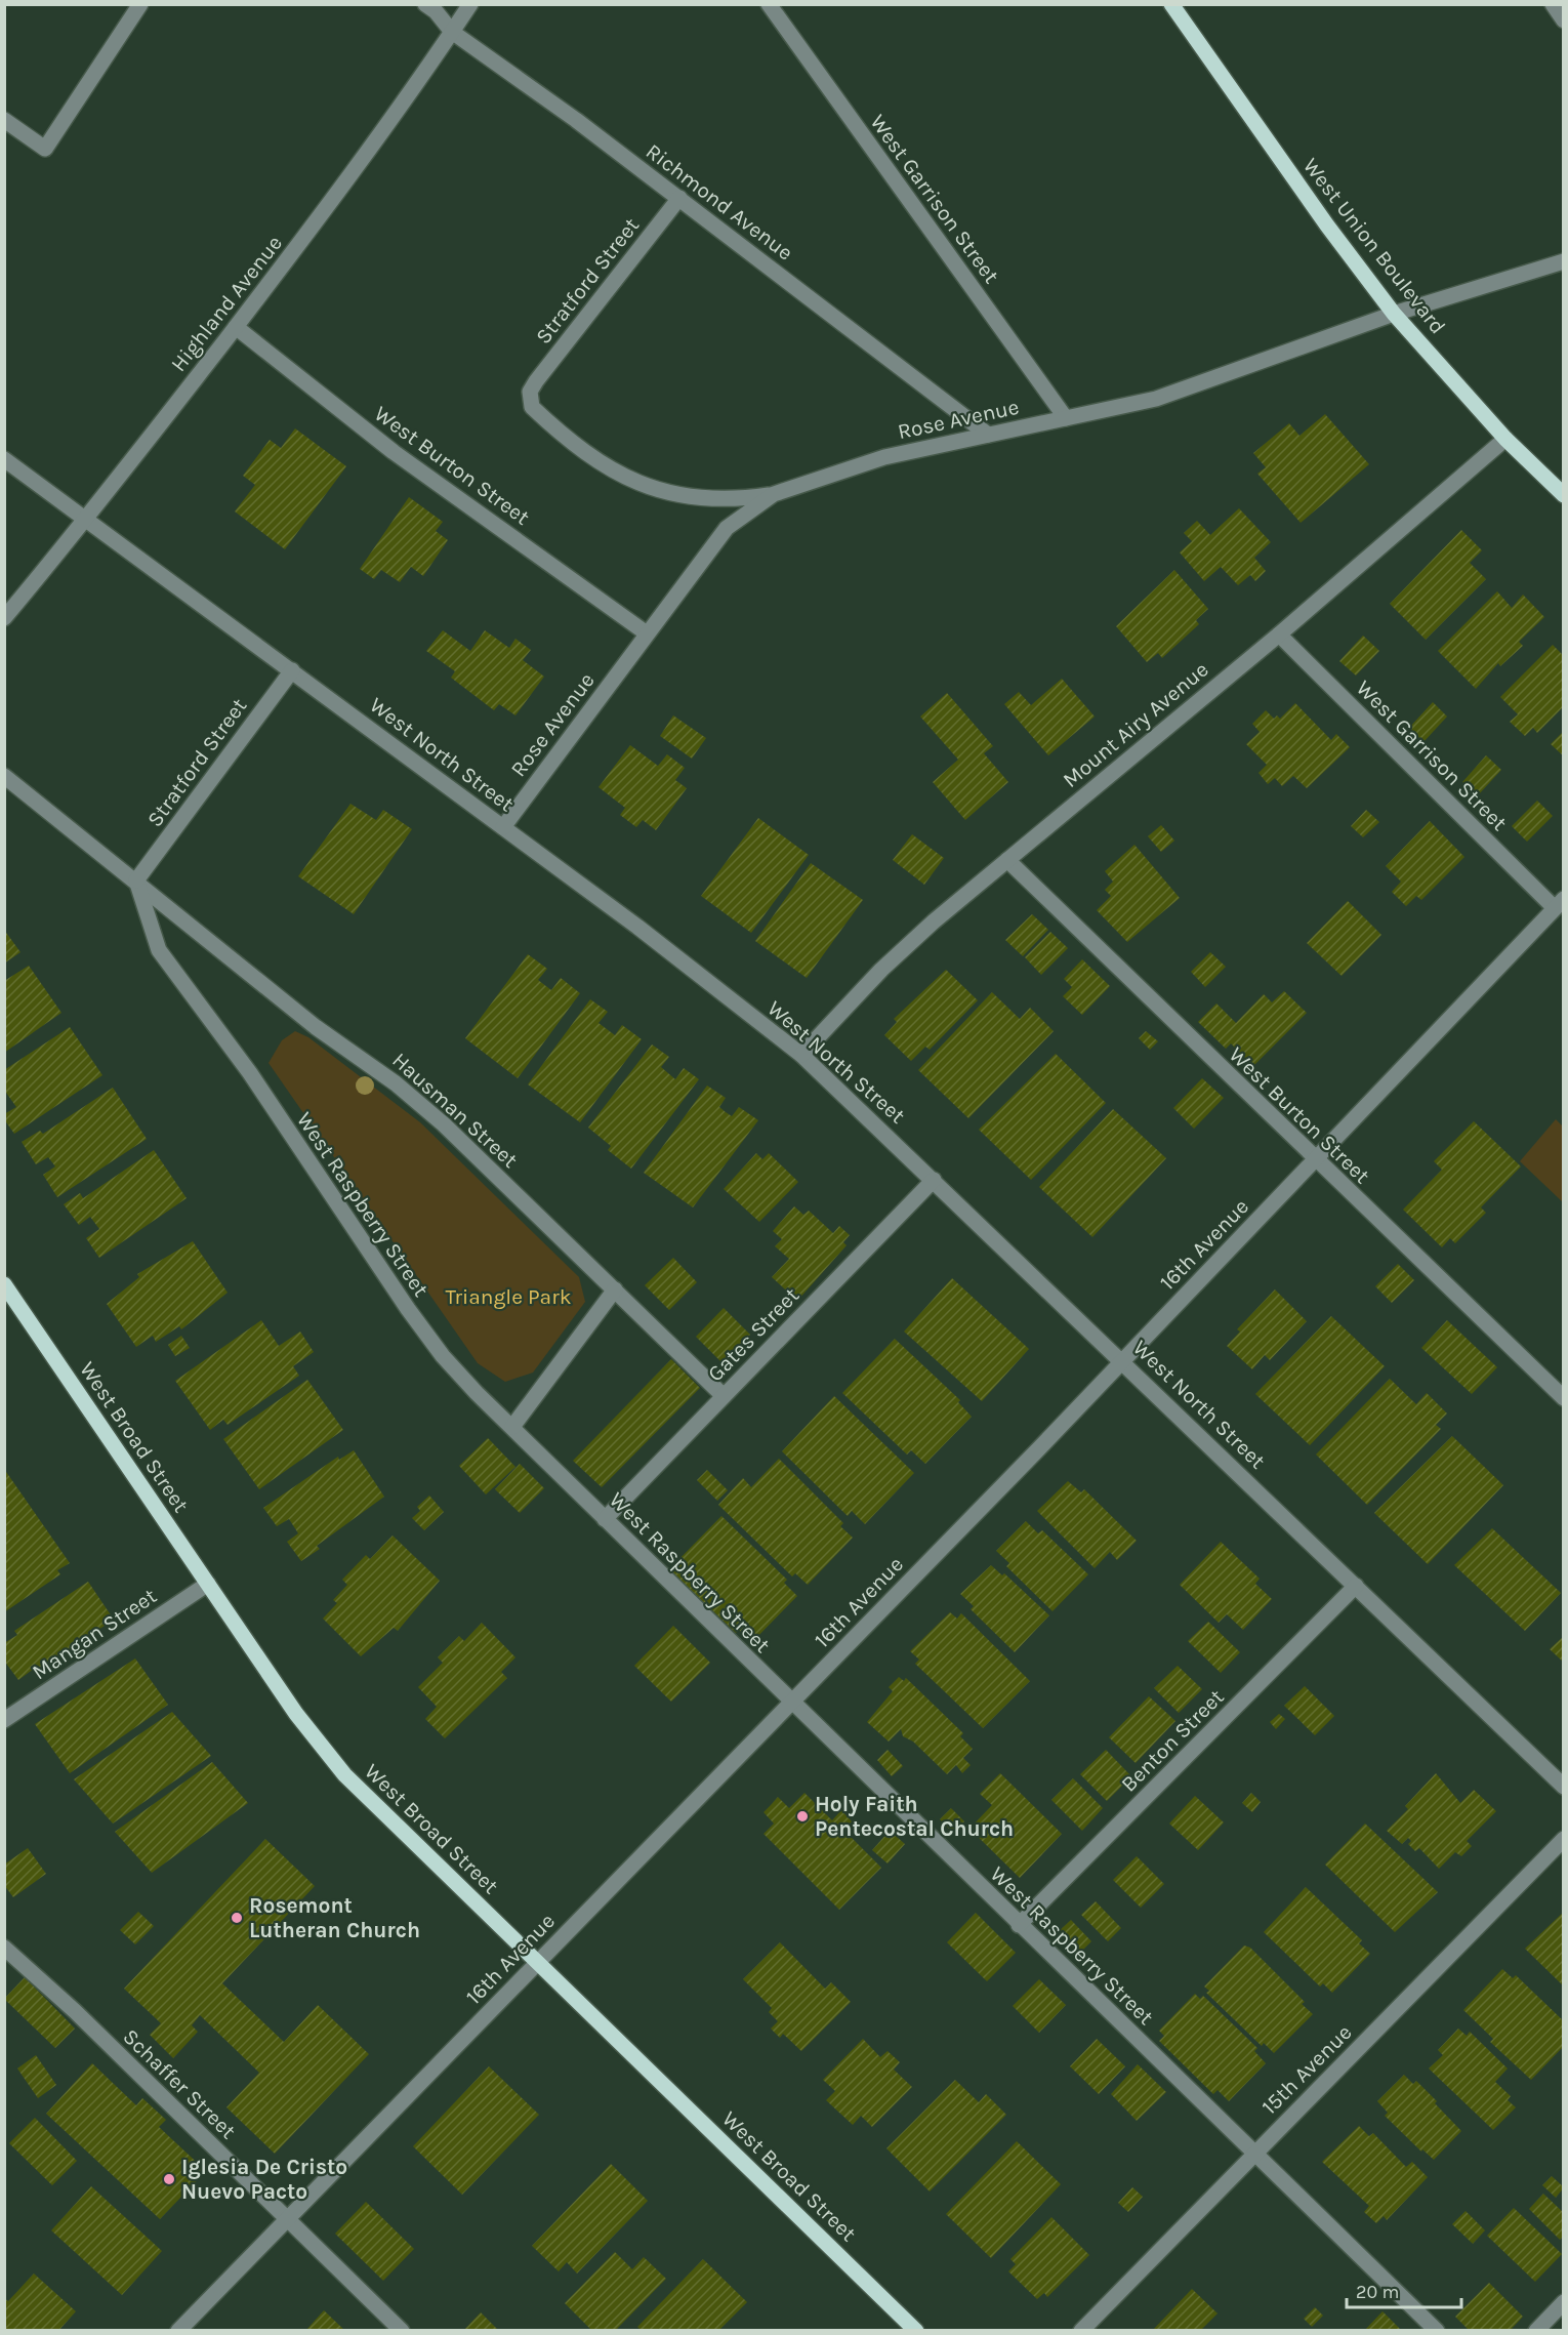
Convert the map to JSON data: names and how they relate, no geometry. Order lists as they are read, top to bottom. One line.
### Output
{"streets":{"main road":["West Union Boulevard","West Broad Street"],"street":["West Garrison Street","Richmond Avenue","Stratford Street","Highland Avenue","Rose Avenue","West Burton Street","Mount Airy Avenue","West North Street","Hausman Street","West Raspberry Street","16th Avenue","Gates Street","Mangan Street","Benton Street","15th Avenue","Schaffer Street"]},"crossings":[["West Garrison Street","Rose Avenue"],["West Garrison Street","Mount Airy Avenue"],["West Garrison Street","16th Avenue"],["Richmond Avenue","Stratford Street"],["Richmond Avenue","Highland Avenue"],["Richmond Avenue","Rose Avenue"],["West Union Boulevard","Rose Avenue"],["West Union Boulevard","Mount Airy Avenue"],["Stratford Street","Rose Avenue"],["Stratford Street","West North Street"],["Stratford Street","Hausman Street"],["Stratford Street","West Raspberry Street"],["Highland Avenue","West Burton Street"],["Highland Avenue","West North Street"],["Rose Avenue","West Burton Street"],["Rose Avenue","West North Street"],["West Burton Street","Mount Airy Avenue"],["West Burton Street","16th Avenue"],["Mount Airy Avenue","West North Street"],["West North Street","16th Avenue"],["West North Street","Gates Street"],["West North Street","Benton Street"],["Hausman Street","West Raspberry Street"],["Hausman Street","Gates Street"],["West Raspberry Street","16th Avenue"],["West Raspberry Street","Gates Street"],["West Raspberry Street","Benton Street"],["West Raspberry Street","15th Avenue"],["16th Avenue","West Broad Street"],["16th Avenue","Schaffer Street"],["West Broad Street","Mangan Street"]],"parks":["Triangle Park"],"places":["Holy Faith Pentecostal Church","Rosemont Lutheran Church","Iglesia De Cristo Nuevo Pacto"],"scale_bar":"20 m"}
